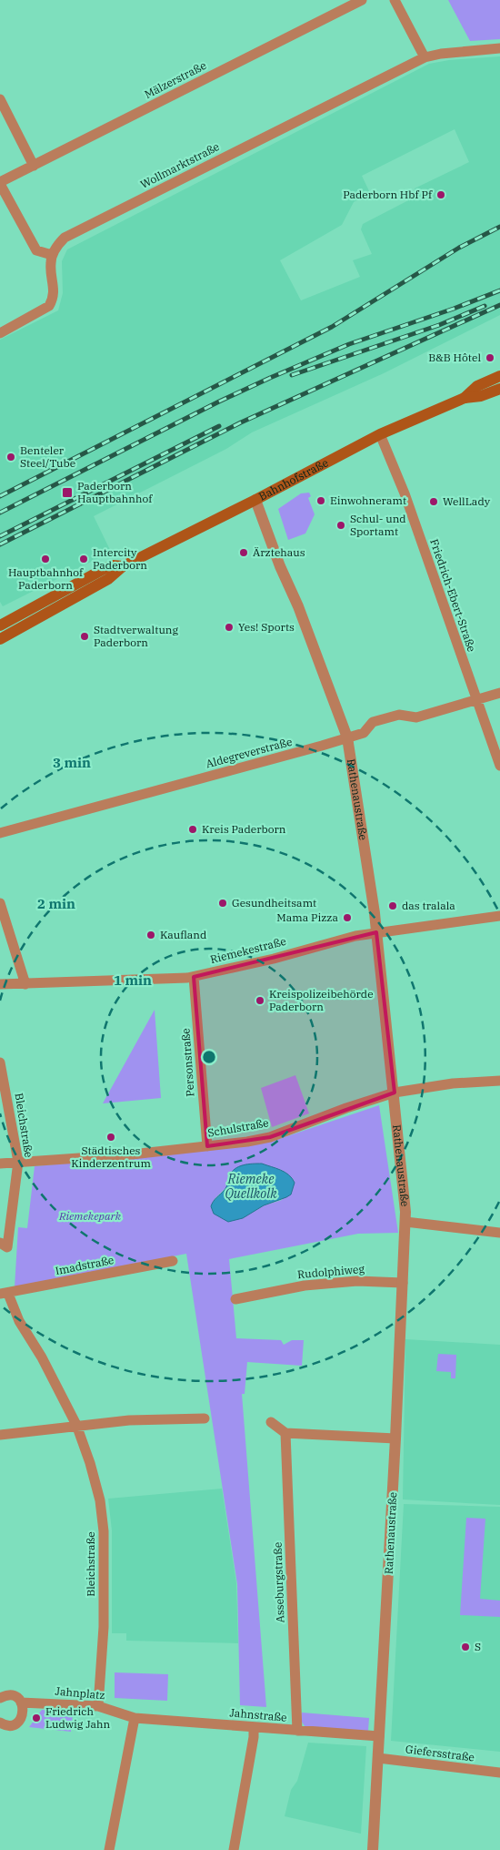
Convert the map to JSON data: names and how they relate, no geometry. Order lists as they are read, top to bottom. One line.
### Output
{"streets":{"main road":["Bahnhofstraße"],"street":["Mälzerstraße","Wollmarktstraße","Friedrich-Ebert-Straße","Aldegreverstraße","Rathenaustraße","Riemekestraße","Personstraße","Bleichstraße","Schulstraße","Imadstraße","Rudolphiweg","Asseburgstraße","Jahnplatz","Jahnstraße","Giefersstraße"]},"crossings":[["Bahnhofstraße","Friedrich-Ebert-Straße"],["Bahnhofstraße","Rathenaustraße"],["Friedrich-Ebert-Straße","Aldegreverstraße"],["Aldegreverstraße","Rathenaustraße"],["Rathenaustraße","Riemekestraße"],["Rathenaustraße","Schulstraße"],["Rathenaustraße","Rudolphiweg"],["Rathenaustraße","Jahnstraße"],["Rathenaustraße","Giefersstraße"],["Riemekestraße","Personstraße"],["Personstraße","Schulstraße"],["Bleichstraße","Schulstraße"],["Bleichstraße","Imadstraße"],["Bleichstraße","Jahnplatz"],["Asseburgstraße","Jahnstraße"],["Jahnplatz","Jahnstraße"]],"water":["Riemeke Quellkolk"],"parks":["Riemekepark"],"places":{"other":["Paderborn Hbf Pf","B&B Hôtel","Benteler Steel/Tube","Einwohneramt","WellLady","Schul- und Sportamt","Ärztehaus","Hauptbahnhof Paderborn","Intercity Paderborn","Yes! Sports","Stadtverwaltung Paderborn","Kreis Paderborn","Gesundheitsamt","das tralala","Mama Pizza","Kaufland","Kreispolizeibehörde Paderborn","Städtisches Kinderzentrum","S","Friedrich Ludwig Jahn"],"transit":["Paderborn Hauptbahnhof"]},"rings":["3 min","2 min","1 min"]}
